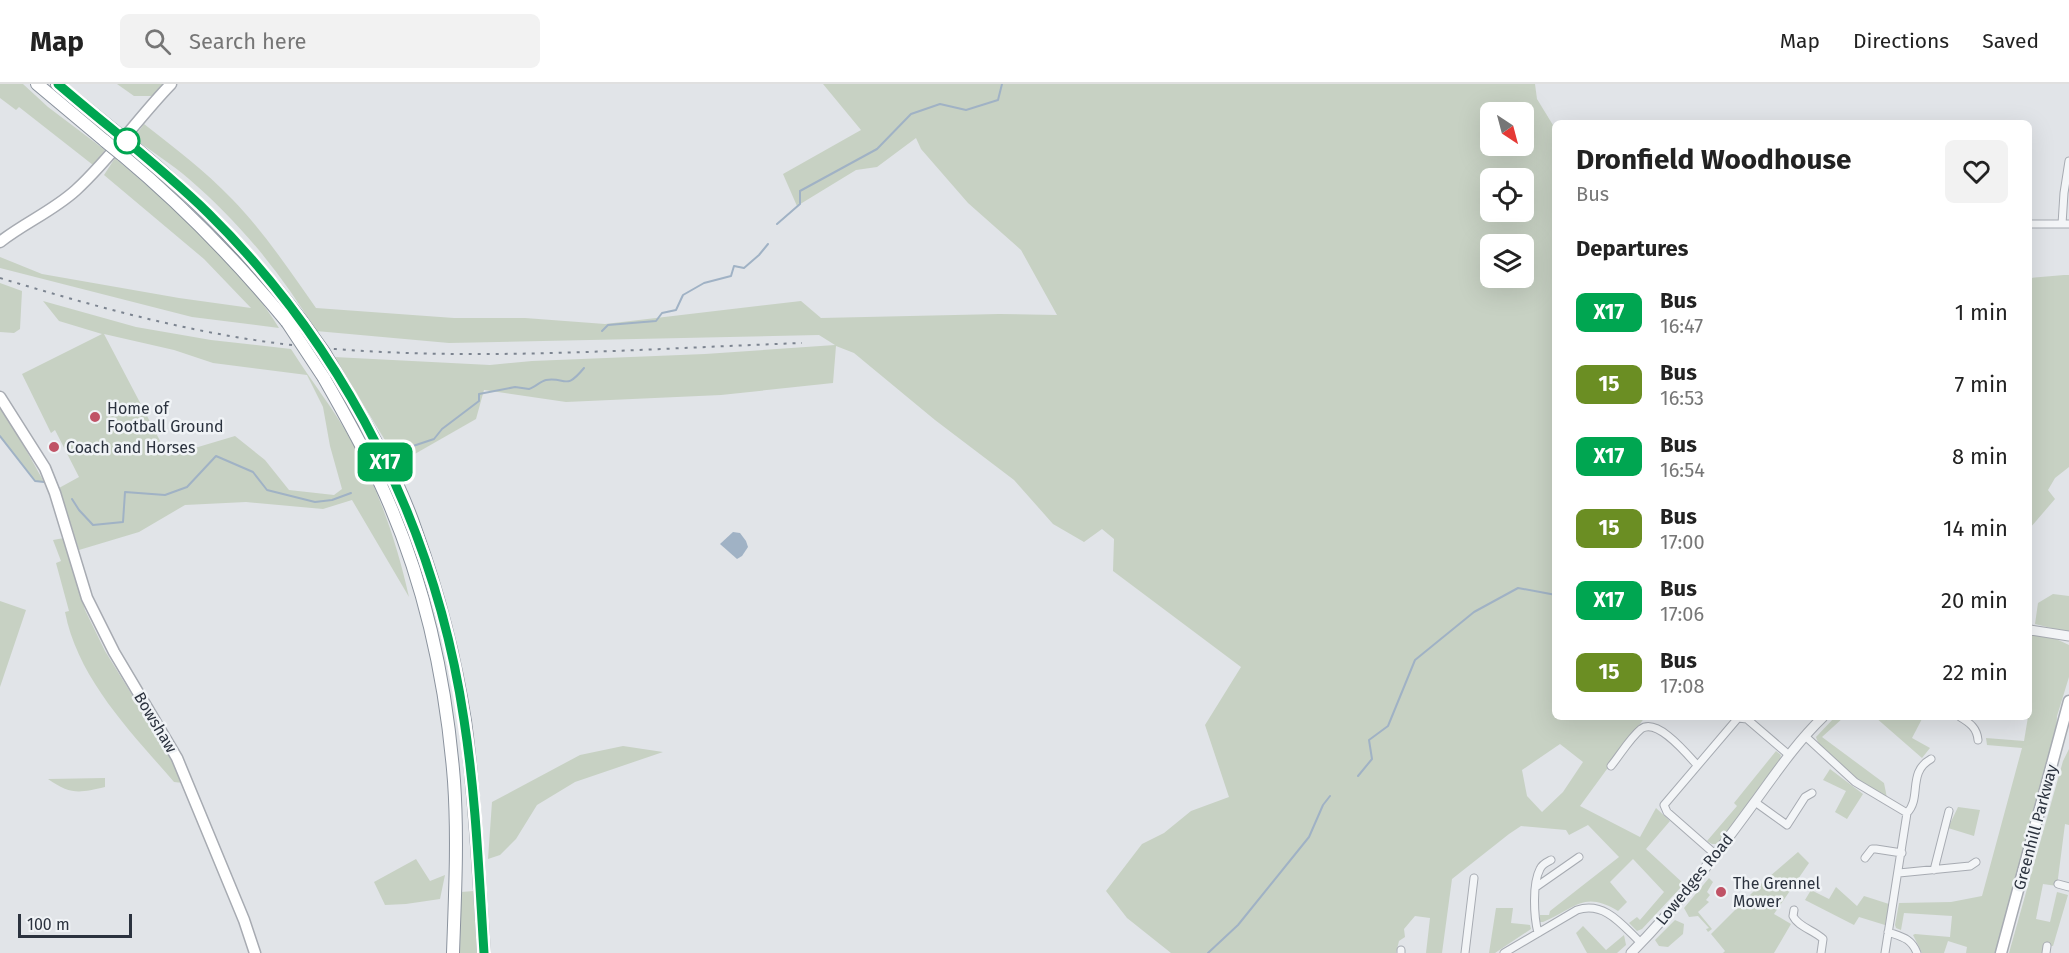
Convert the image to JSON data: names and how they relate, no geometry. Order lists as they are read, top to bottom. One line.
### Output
{"streets":{"main road":["Bowshaw","Greenhill Parkway"],"street":["Lowedges Road"]},"places":["Home of Football Ground","Coach and Horses","The Grennel Mower"],"lines":["bus line X17"],"scale_bar":"100 m","north":"bottom right","page":{"header":"Map","search":"Search here","nav":["Map","Directions","Saved"],"on_map":"X17","heading":[["Dronfield Woodhouse","Bus"],"Departures"],"list":[{"mark":"X17","name":"Bus","note":"16:47","value":"1 min"},{"mark":"15","name":"Bus","note":"16:53","value":"7 min"},{"mark":"X17","name":"Bus","note":"16:54","value":"8 min"},{"mark":"15","name":"Bus","note":"17:00","value":"14 min"},{"mark":"X17","name":"Bus","note":"17:06","value":"20 min"},{"mark":"15","name":"Bus","note":"17:08","value":"22 min"}],"scale":"100 m"}}
